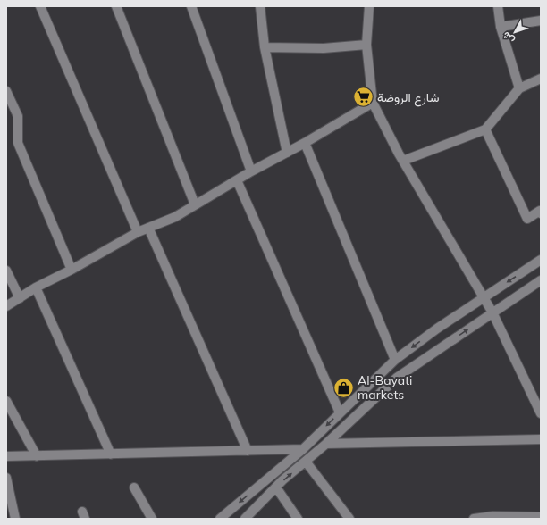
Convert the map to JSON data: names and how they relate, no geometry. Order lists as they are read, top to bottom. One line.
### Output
{"places":{"supermarket":["شارع الروضة"],"shop":["Al-Bayati markets"]},"north":"bottom left"}
